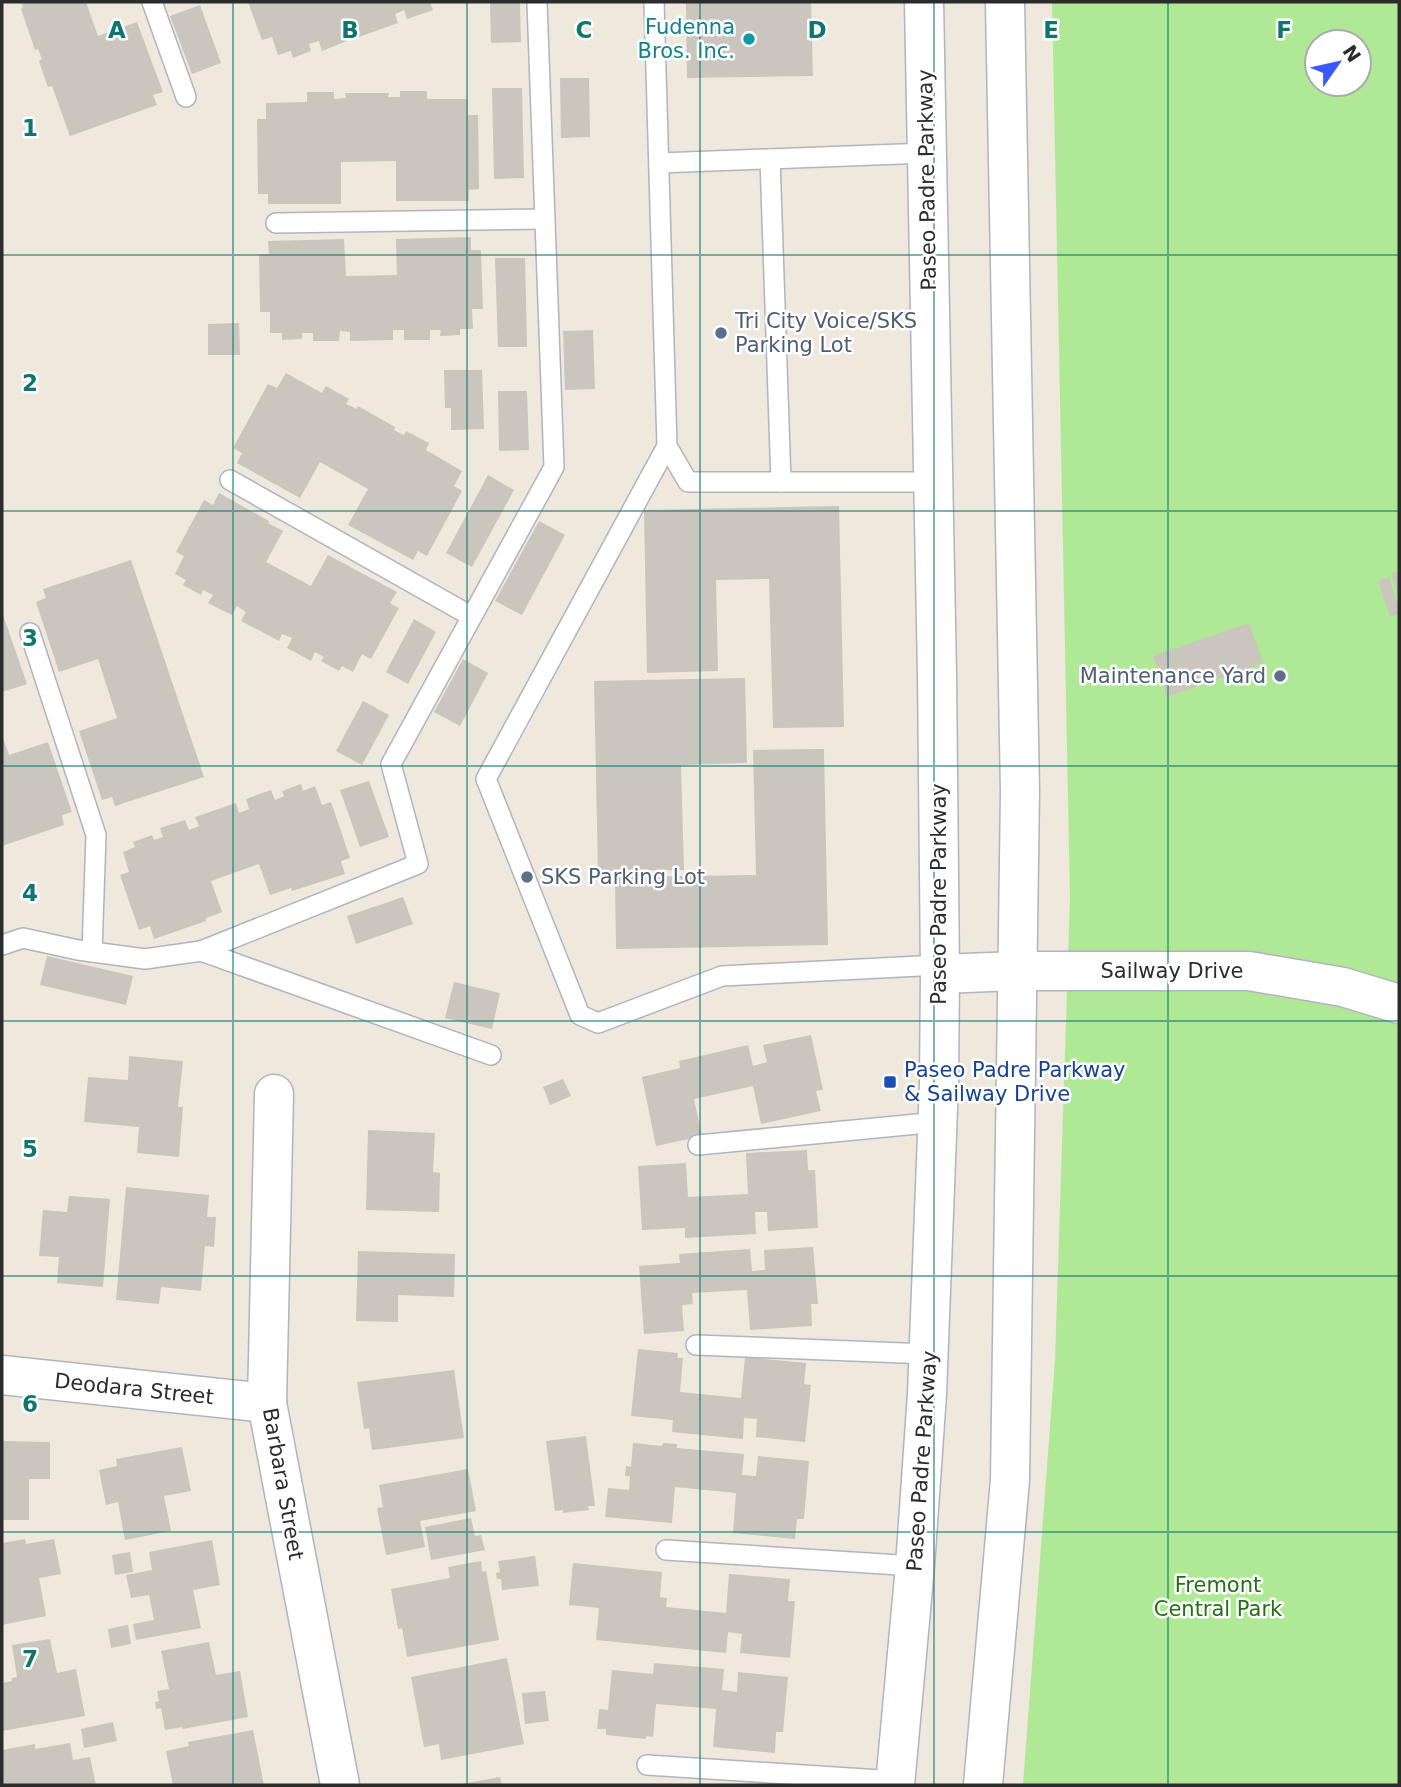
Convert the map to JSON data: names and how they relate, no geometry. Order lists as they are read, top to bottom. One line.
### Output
{"streets":{"main road":["Paseo Padre Parkway","Sailway Drive","Deodara Street","Barbara Street"]},"crossings":[["Paseo Padre Parkway","Sailway Drive"],["Deodara Street","Barbara Street"]],"parks":["Fremont Central Park"],"places":{"other":["Fudenna Bros. Inc.","Tri City Voice/SKS Parking Lot","Maintenance Yard","SKS Parking Lot"],"transit":["Paseo Padre Parkway & Sailway Drive"]},"north":"top right","grid":{"columns":["A","B","C","D","E","F"],"rows":["1","2","3","4","5","6","7"]}}
